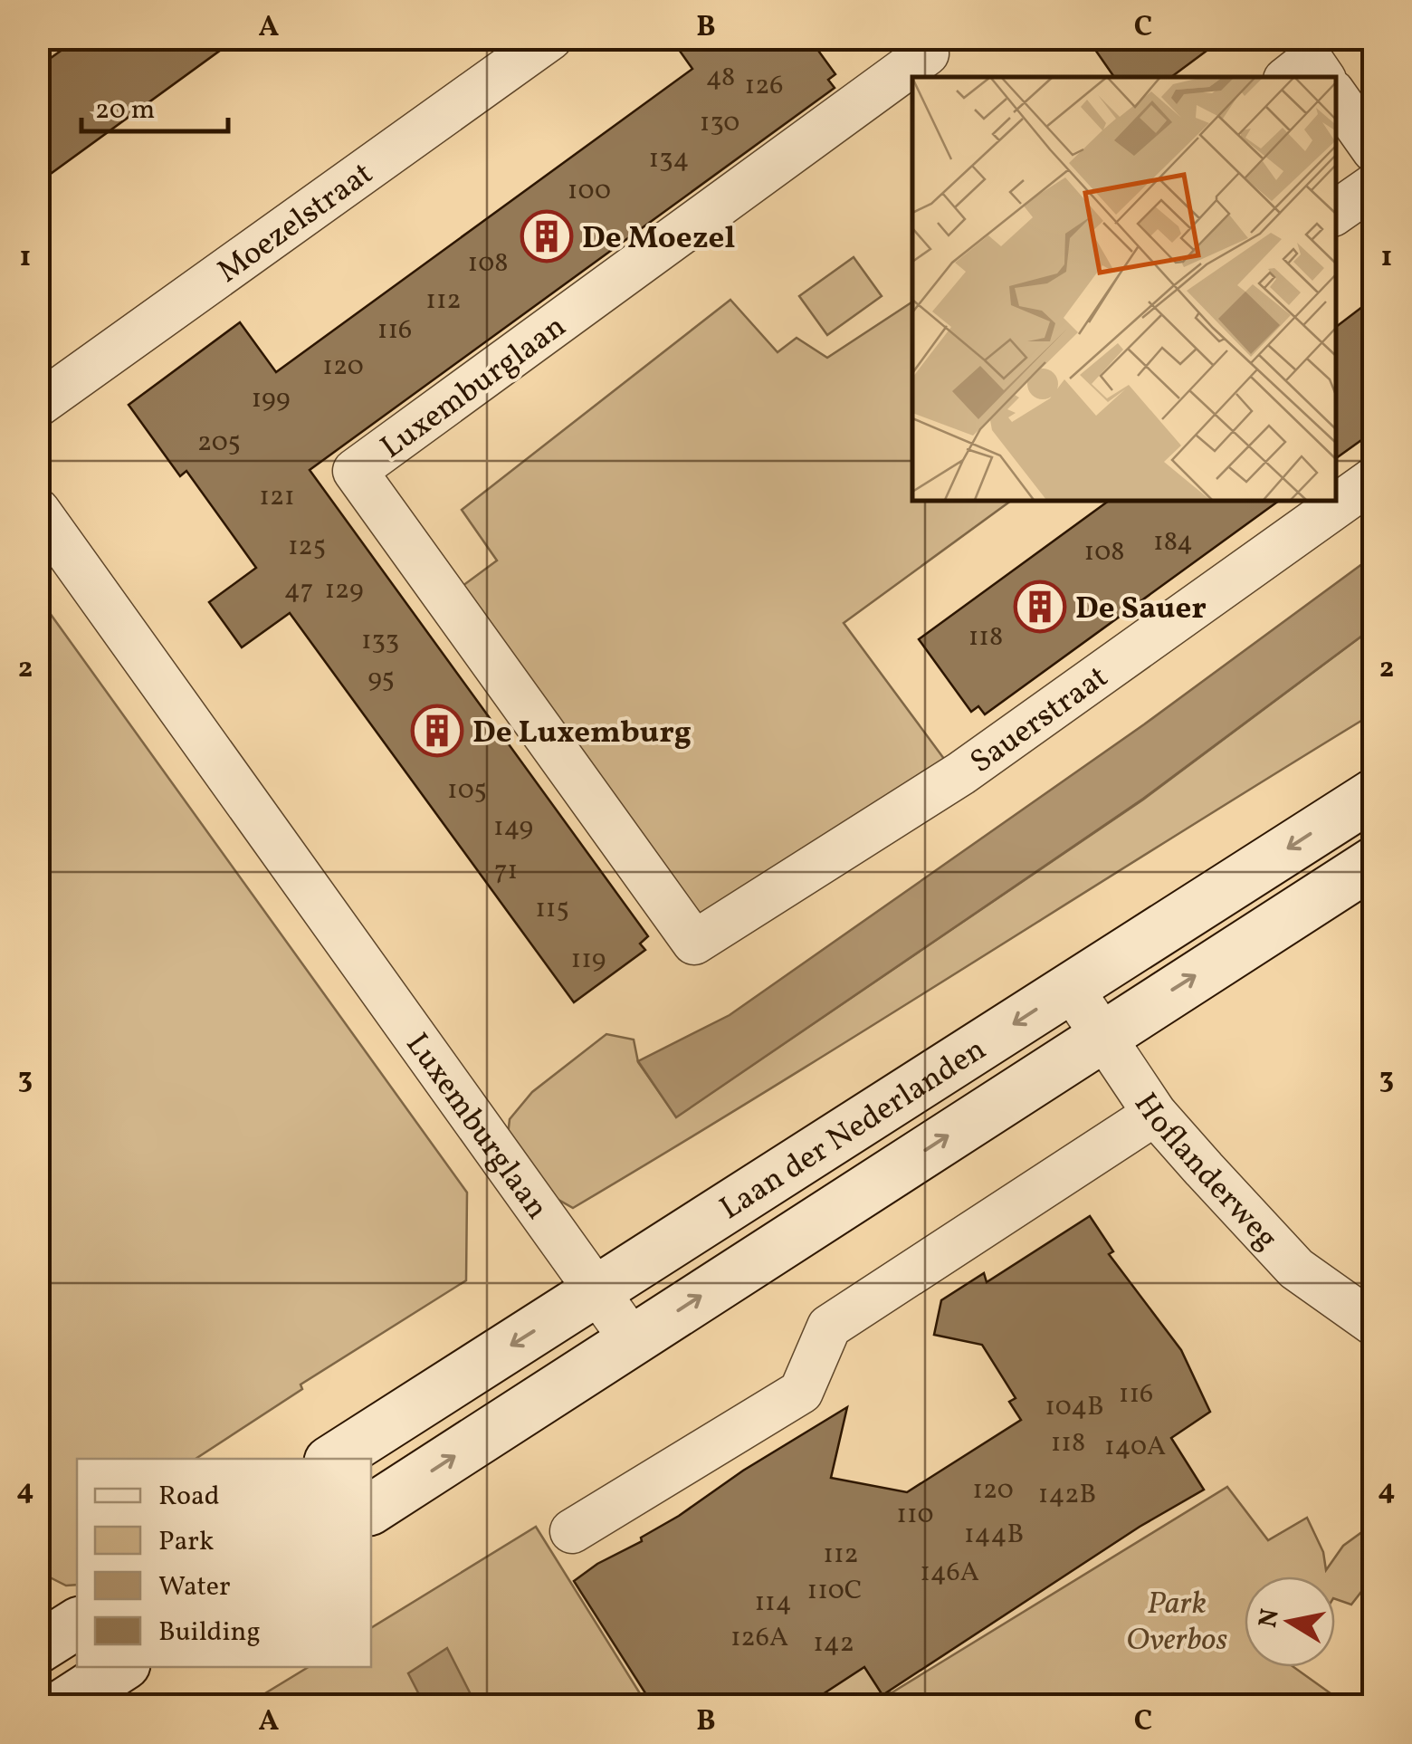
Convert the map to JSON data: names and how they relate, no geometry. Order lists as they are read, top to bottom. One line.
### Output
{"streets":{"main road":["Laan der Nederlanden"],"street":["Moezelstraat","Luxemburglaan","Sauerstraat","Hoflanderweg"]},"crossings":[["Luxemburglaan","Sauerstraat"],["Luxemburglaan","Laan der Nederlanden"],["Laan der Nederlanden","Hoflanderweg"]],"parks":["Park Overbos"],"places":{"building":["De Moezel","De Sauer","De Luxemburg"]},"house_numbers":["48","126","130","134","100","108","112","116","120","199","205","121","184","125","108","47","129","118","133","95","105","149","71","115","119","116","104B","118","140A","120","142B","110","144B","112","146A","110C","114","126A","142"],"legend":["Road","Park","Water","Building"],"scale_bar":"20 m","north":"left","grid":{"columns":["A","B","C"],"rows":["1","2","3","4"]}}
